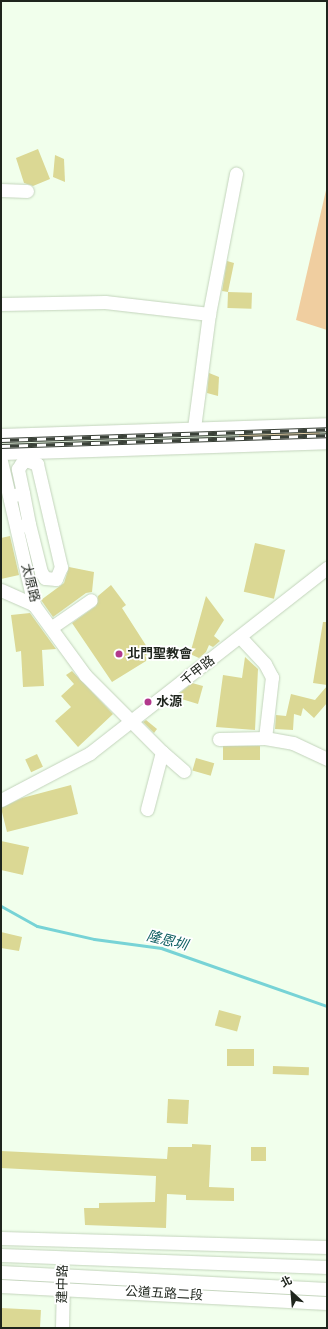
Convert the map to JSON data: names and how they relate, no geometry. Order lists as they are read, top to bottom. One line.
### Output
{"streets":{"street":["太原路","千甲路","建中路","公道五路二段"]},"crossings":[["太原路","千甲路"],["建中路","公道五路二段"]],"water":["隆恩圳"],"places":["北門聖教會","水源"],"north":"top left"}
